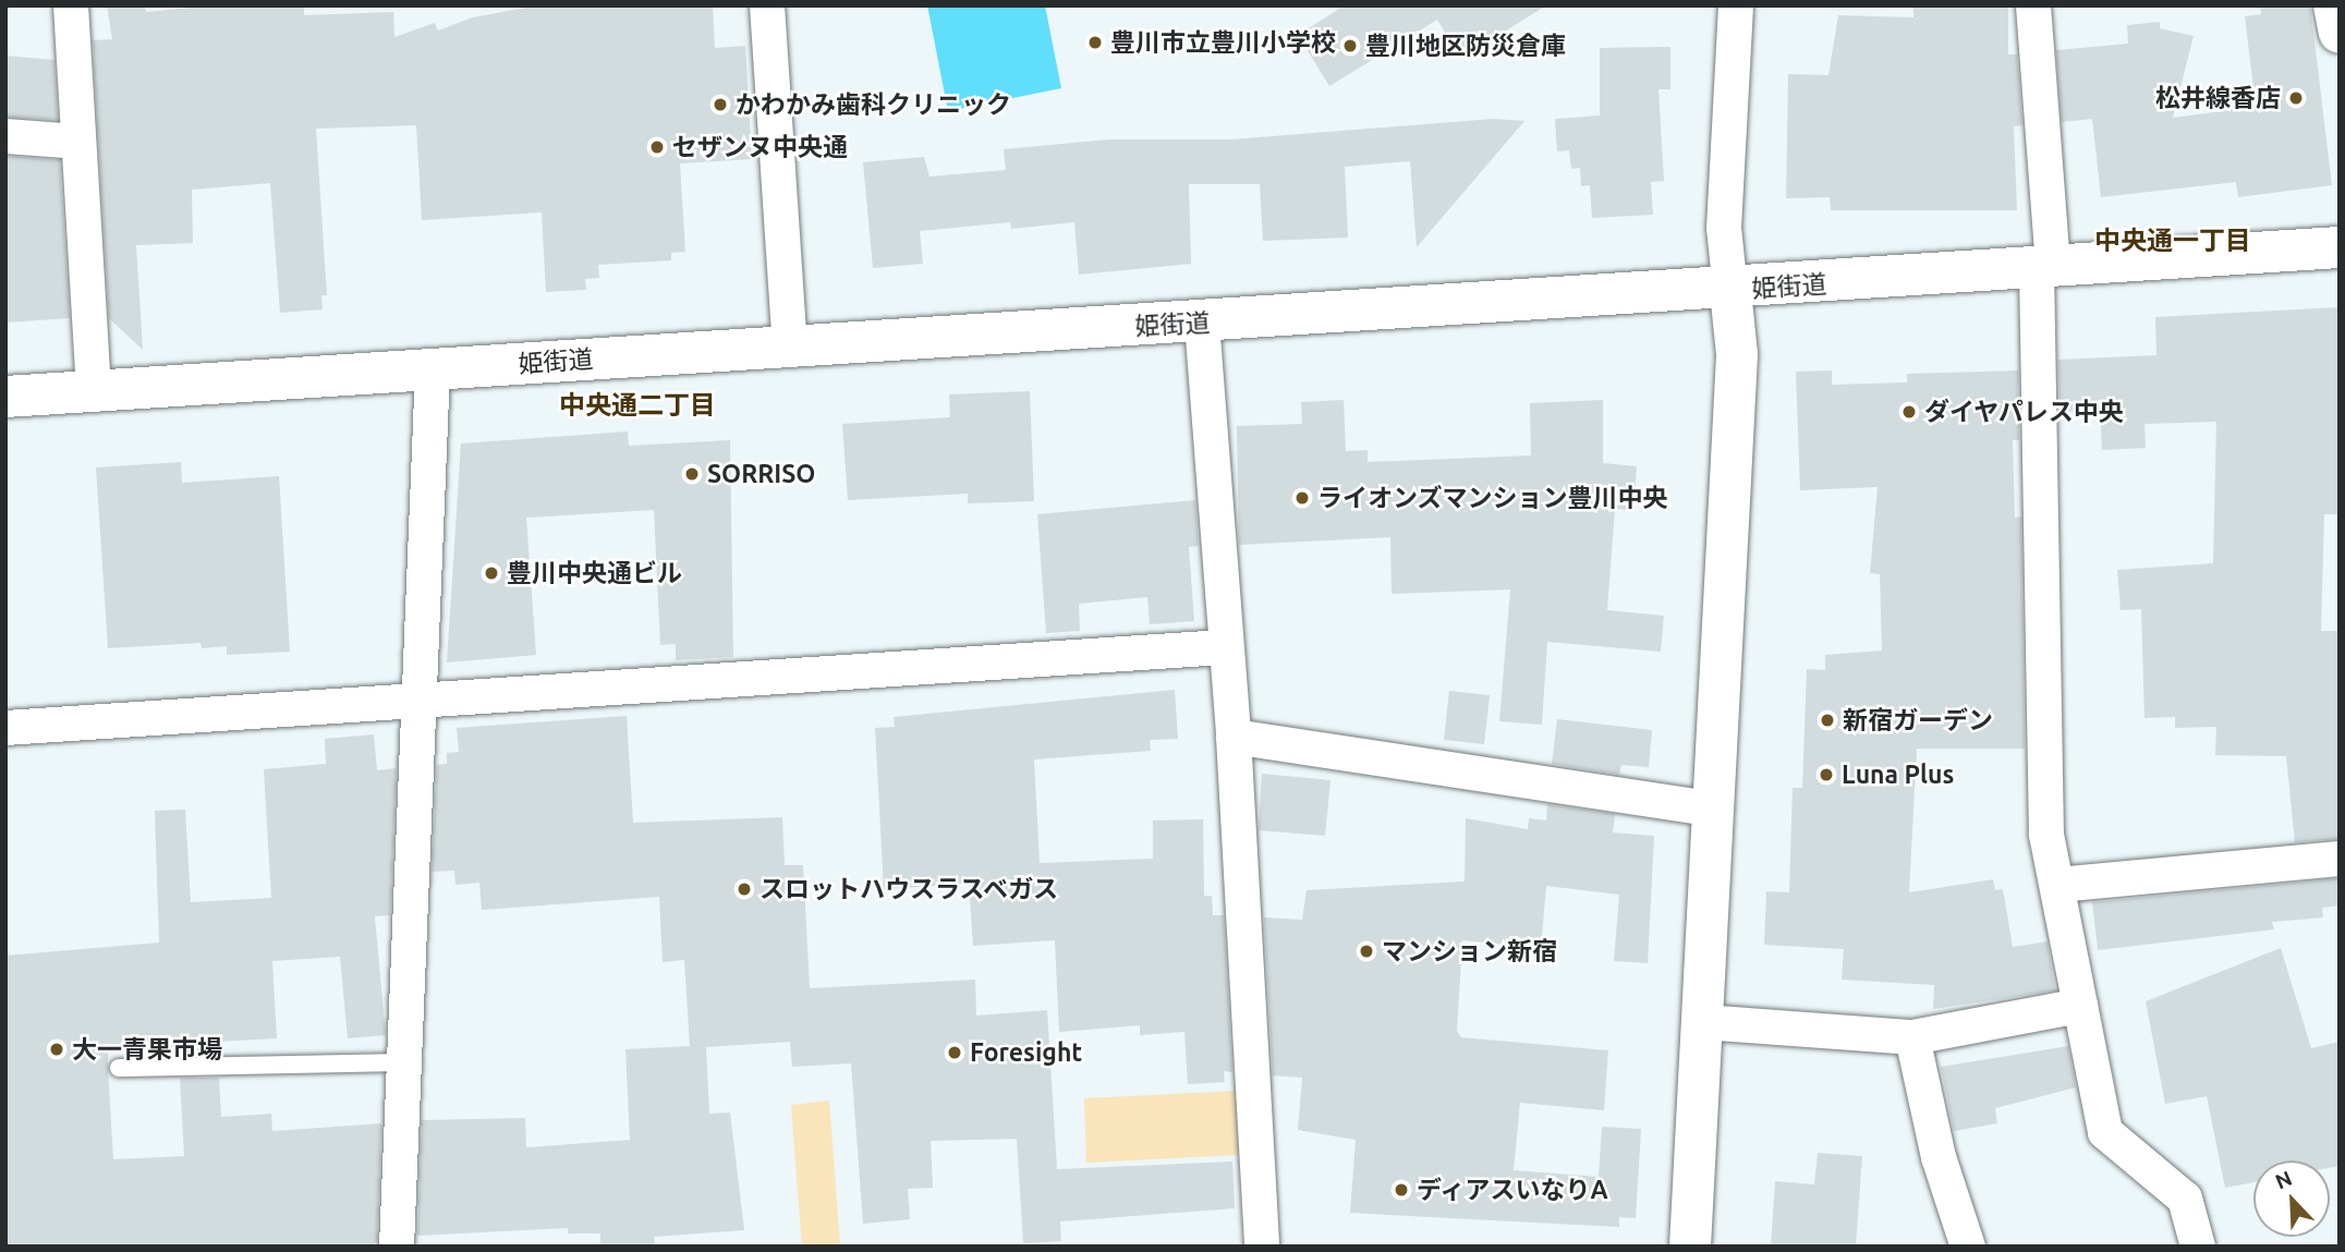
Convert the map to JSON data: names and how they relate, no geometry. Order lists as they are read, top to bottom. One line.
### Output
{"streets":{"main road":["姫街道"]},"districts":["中央通一丁目","中央通二丁目"],"places":["豊川市立豊川小学校","豊川地区防災倉庫","松井線香店","かわかみ歯科クリニック","セザンヌ中央通","ダイヤパレス中央","SORRISO","ライオンズマンション豊川中央","豊川中央通ビル","新宿ガーデン","Luna Plus","スロットハウスラスベガス","マンション新宿","大一青果市場","Foresight","ディアスいなりA"],"north":"top left"}
